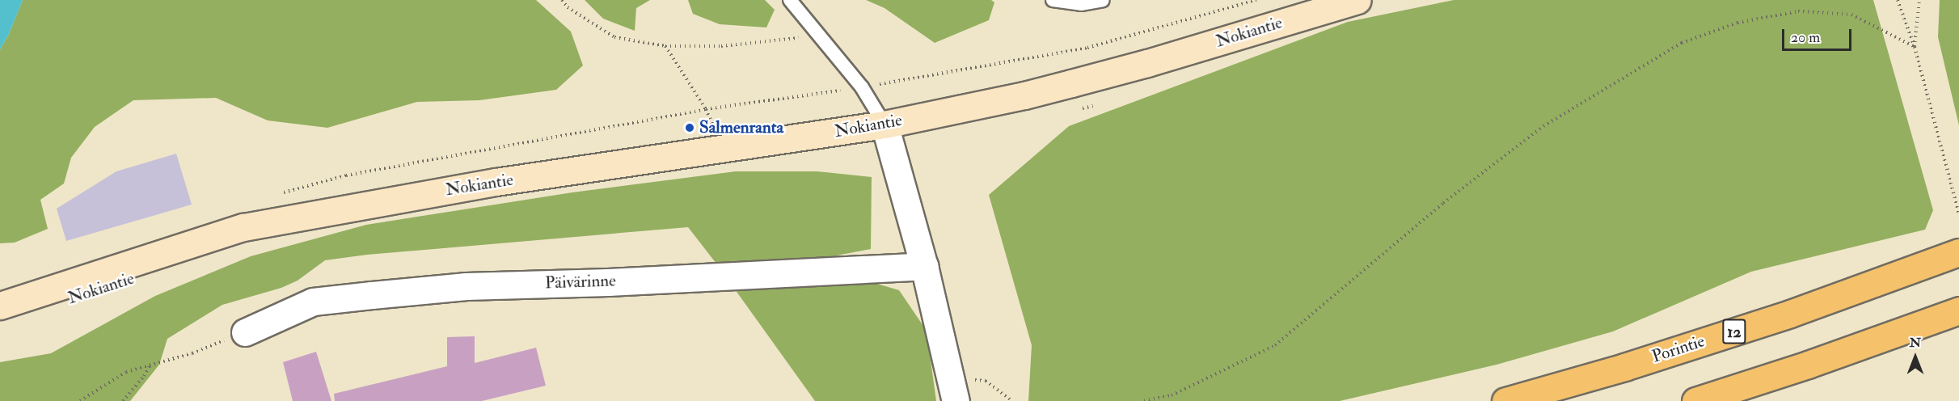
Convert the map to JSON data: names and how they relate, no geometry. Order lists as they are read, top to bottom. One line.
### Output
{"streets":{"highway":["12","Porintie"],"main road":["Nokiantie"],"street":["Päivärinne"]},"places":["Salmenranta"],"scale_bar":"20 m","north":"top"}
